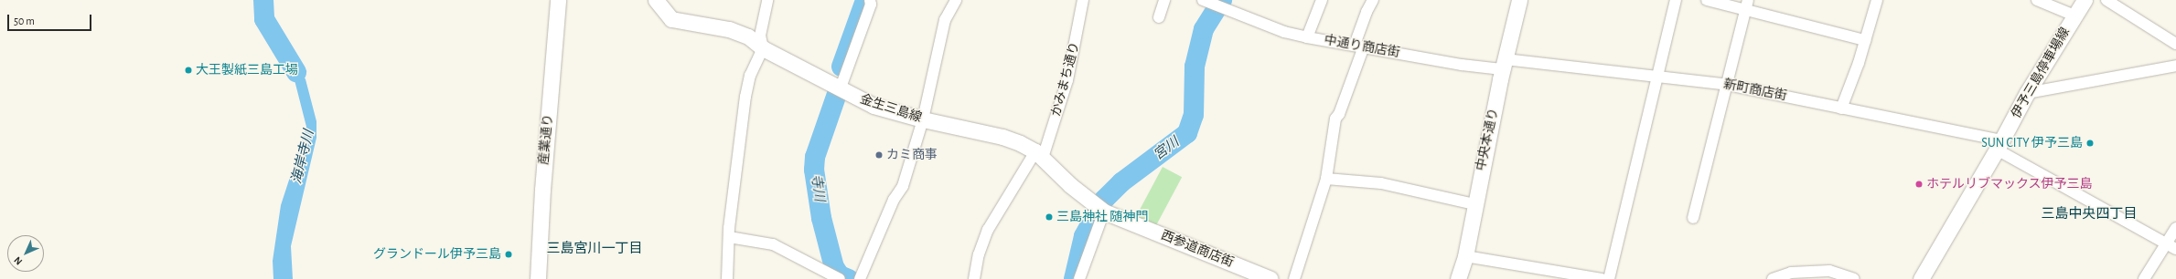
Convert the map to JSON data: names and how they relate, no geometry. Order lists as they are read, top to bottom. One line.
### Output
{"streets":{"main road":["伊予三島停車場線","金生三島線","産業通り","中央本通り","西参道商店街"],"street":["中通り商店街","かみまち通り","新町商店街"]},"crossings":[["中通り商店街","新町商店街"],["中通り商店街","中央本通り"],["伊予三島停車場線","新町商店街"],["かみまち通り","金生三島線"],["新町商店街","中央本通り"],["金生三島線","西参道商店街"]],"districts":["三島中央四丁目","三島宮川一丁目"],"water":["宮川","海岸寺川","寺川"],"places":["大王製紙三島工場","SUN CITY 伊予三島","カミ商事","ホテルリブマックス伊予三島","三島神社 随神門","グランドール伊予三島"],"scale_bar":"50 m","north":"bottom left"}
